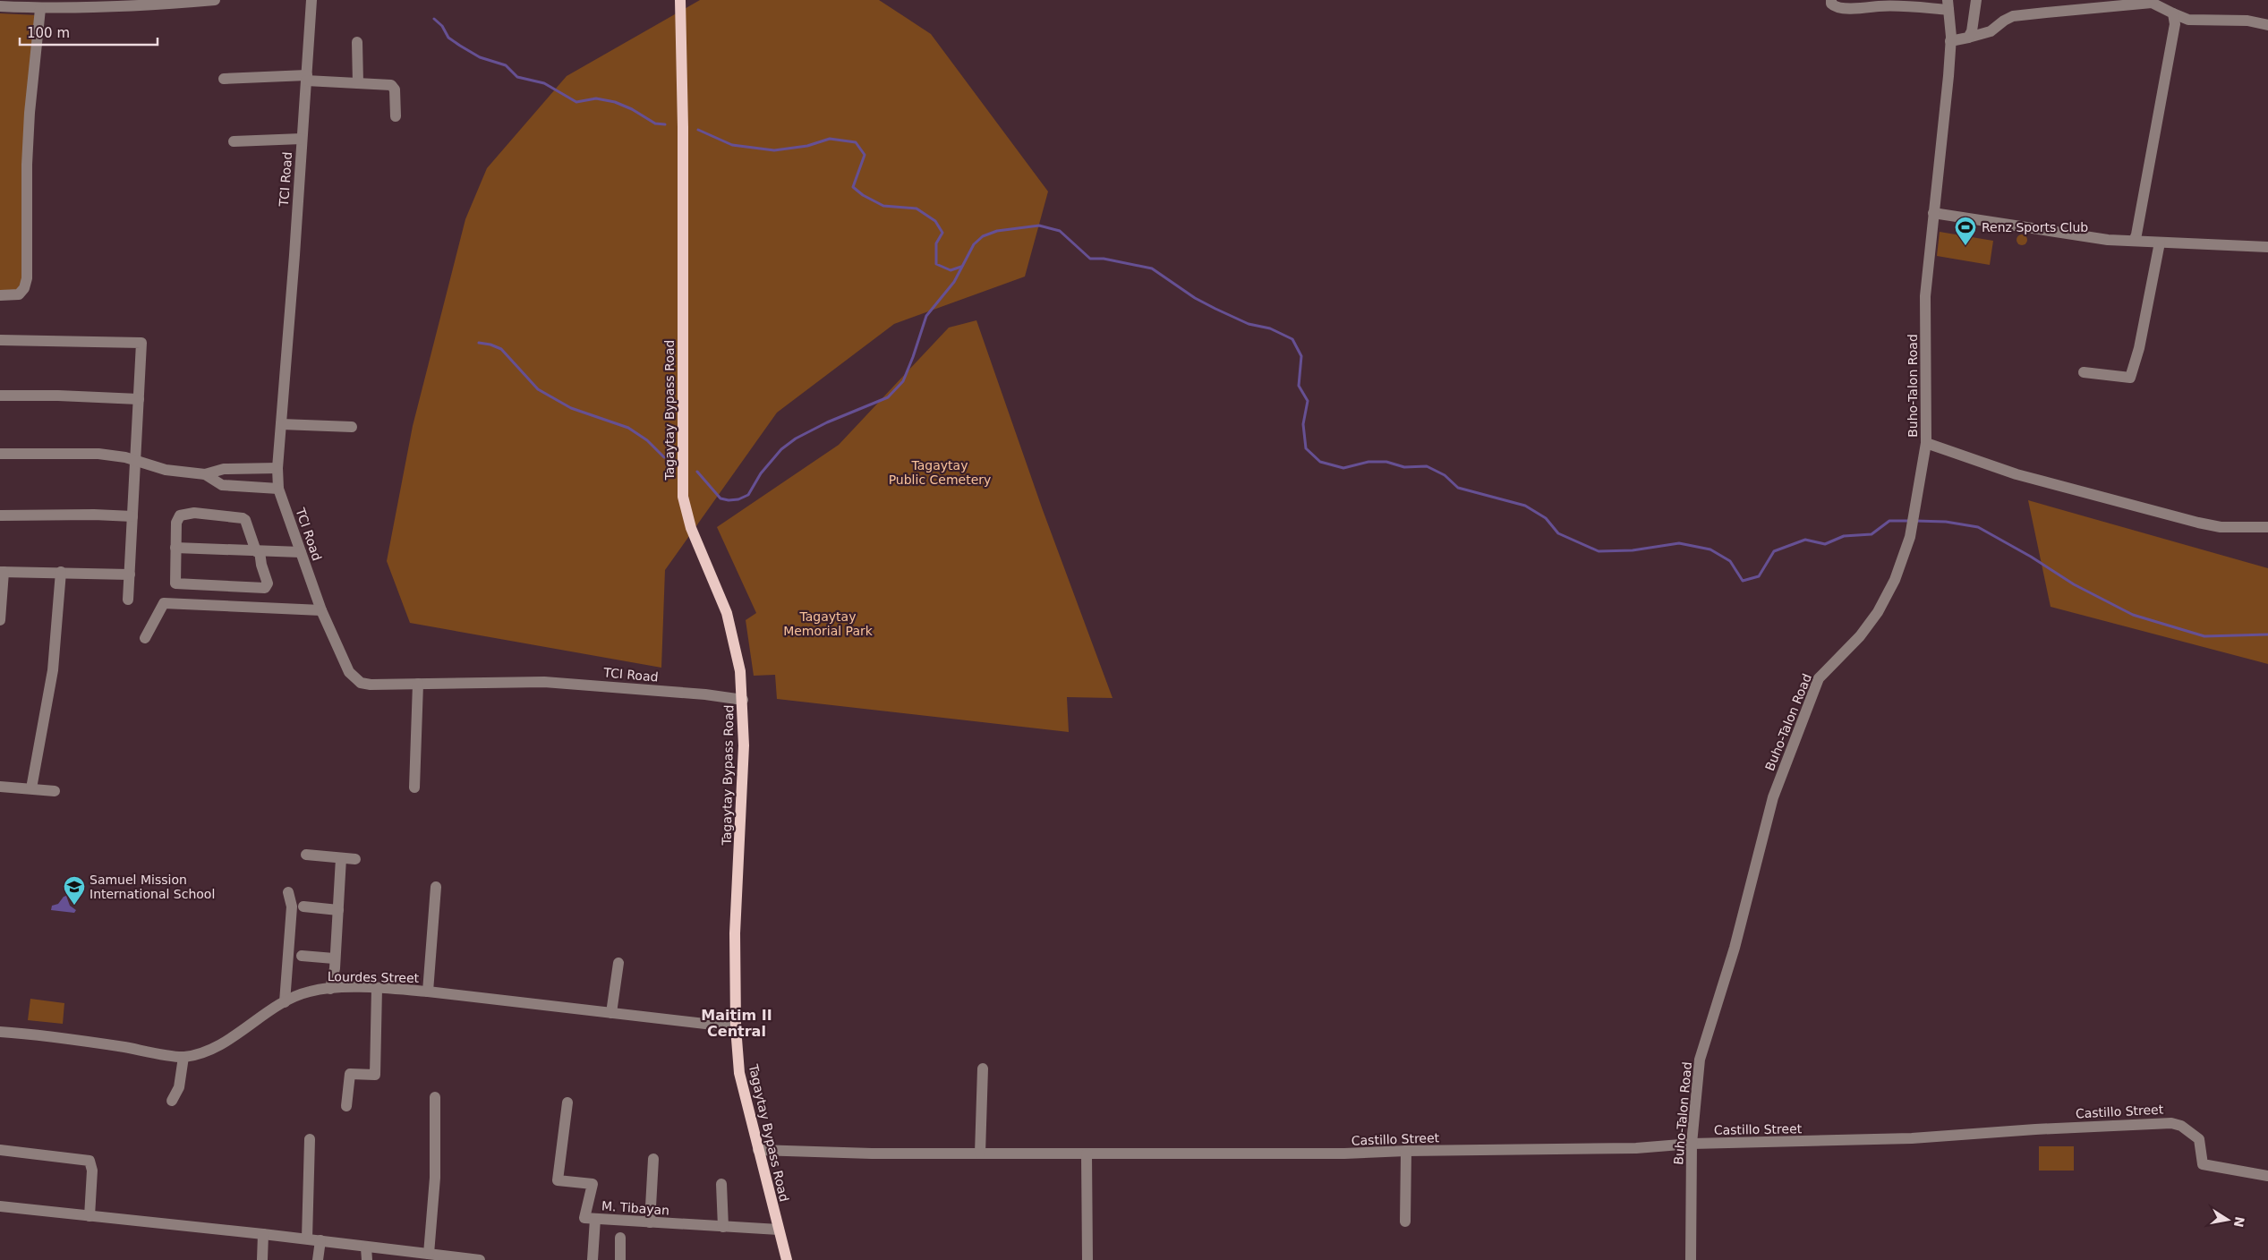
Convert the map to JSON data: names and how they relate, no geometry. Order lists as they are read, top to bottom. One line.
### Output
{"streets":{"main road":["Tagaytay Bypass Road"],"street":["TCI Road","Buho-Talon Road","Lourdes Street","Castillo Street","M. Tibayan"]},"crossings":[["TCI Road","Tagaytay Bypass Road"],["Buho-Talon Road","Castillo Street"],["Tagaytay Bypass Road","Lourdes Street"],["Tagaytay Bypass Road","Castillo Street"],["Tagaytay Bypass Road","M. Tibayan"]],"districts":["Maitim II Central"],"parks":["Tagaytay Public Cemetery","Tagaytay Memorial Park"],"places":{"sports":["Renz Sports Club"],"school or university":["Samuel Mission International School"]},"scale_bar":"100 m","north":"right"}
